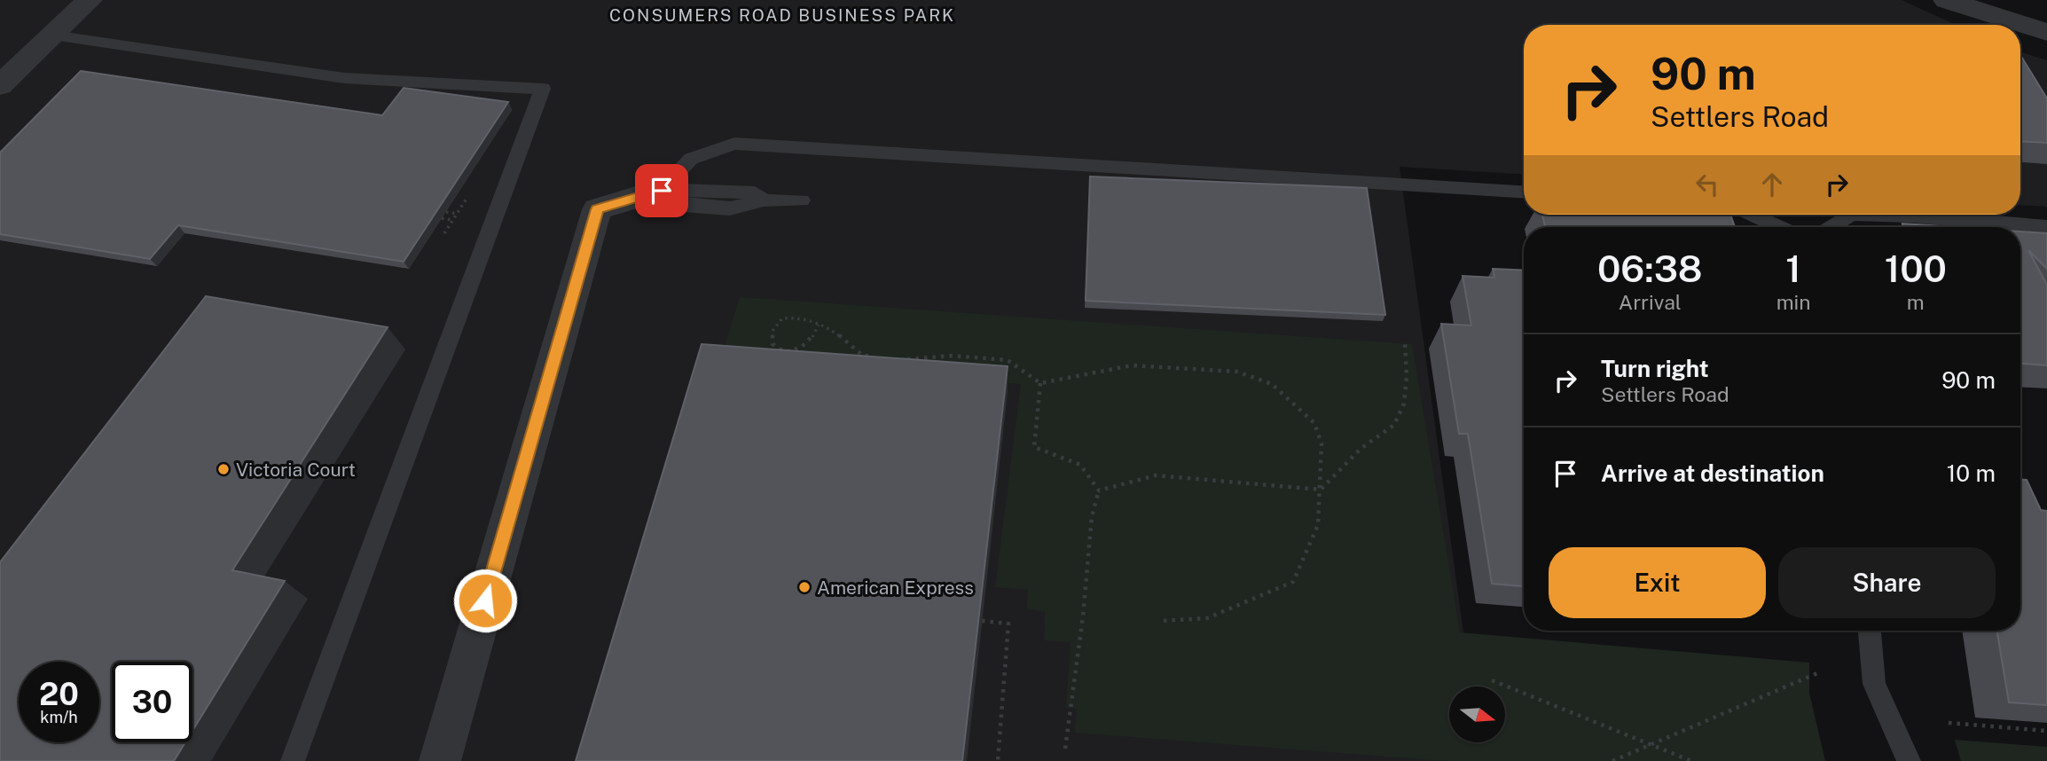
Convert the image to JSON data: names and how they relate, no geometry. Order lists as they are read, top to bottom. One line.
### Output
{"districts":["CONSUMERS ROAD BUSINESS PARK"],"places":["Victoria Court","American Express"],"north":"right","page":{"turn":["90 m","Settlers Road"],"eta":["06:38","Arrival","1","min","100","m"],"list":[{"name":"Turn right","note":"Settlers Road","value":"90 m"},{"name":"Arrive at destination","value":"10 m"}],"buttons":["Exit","Share"],"speed":"20 km/h","limit":"30"}}
